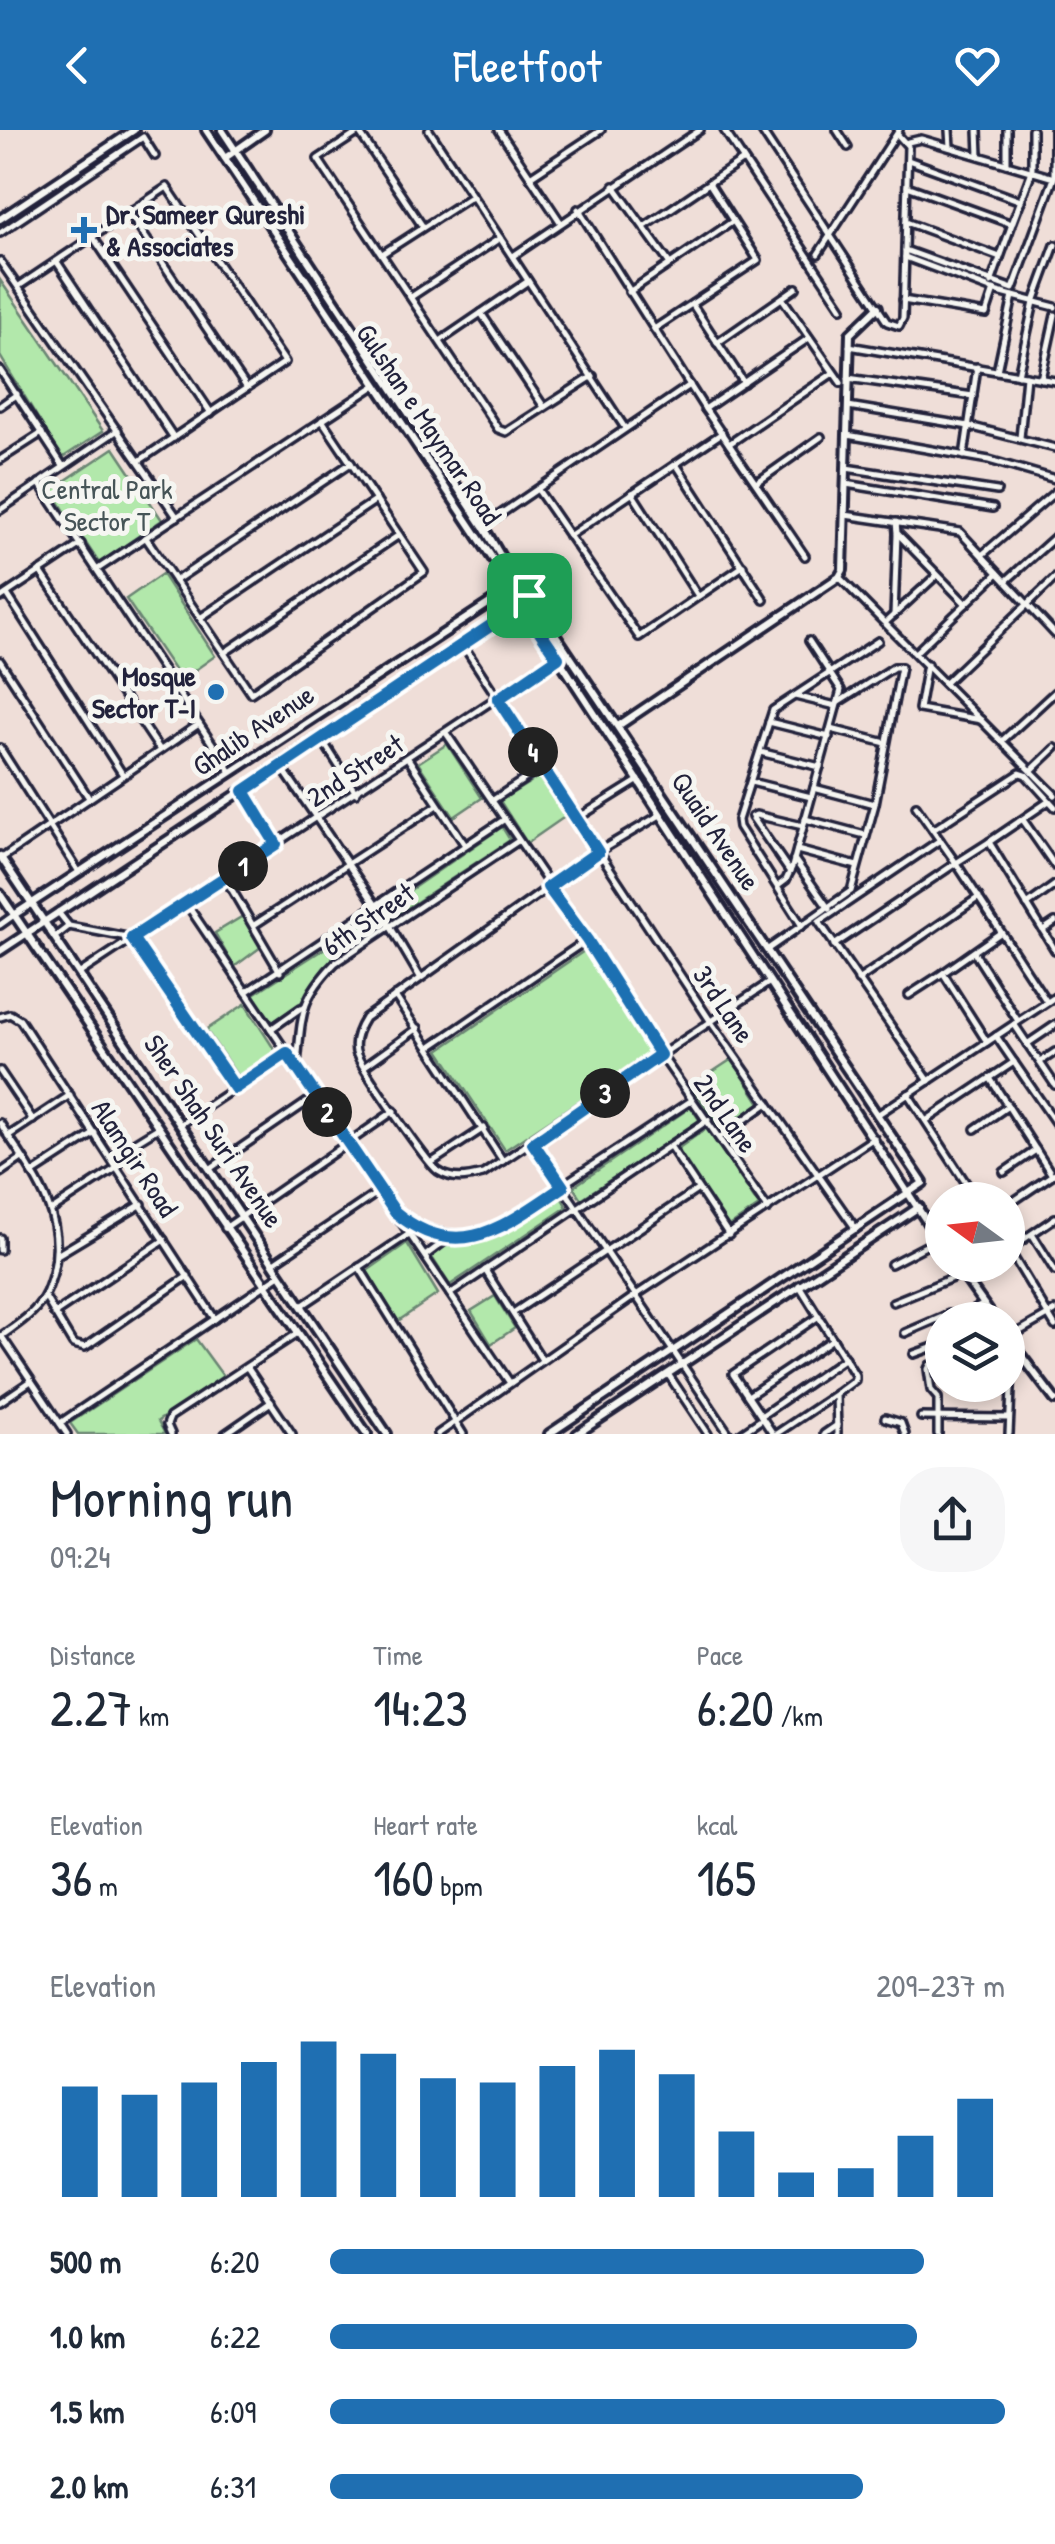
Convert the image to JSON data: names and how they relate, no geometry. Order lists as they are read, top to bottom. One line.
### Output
{"streets":{"main road":["Gulshan e Maymar Road","Ghalib Avenue","Quaid Avenue","Sher Shah Suri Avenue"],"street":["2nd Street","6th Street","3rd Lane","2nd Lane","Alamgir Road"]},"crossings":[["Gulshan e Maymar Road","Ghalib Avenue"],["Gulshan e Maymar Road","2nd Street"],["Gulshan e Maymar Road","Quaid Avenue"],["Ghalib Avenue","Quaid Avenue"],["Ghalib Avenue","3rd Lane"],["Ghalib Avenue","Sher Shah Suri Avenue"],["2nd Street","3rd Lane"],["2nd Street","Sher Shah Suri Avenue"],["Quaid Avenue","3rd Lane"],["6th Street","2nd Lane"]],"parks":["Central Park Sector T"],"places":{"health":["Dr. Sameer Qureshi & Associates"],"other":["Mosque Sector T-I"]},"north":"left","page":{"header":"Fleetfoot","pins":["4","1","3","2"],"heading":["Morning run","09:24"],"stats":[["Distance","2.27 km"],["Time","14:23"],["Pace","6:20 /km"],["Elevation","36 m"],["Heart rate","160 bpm"],["kcal","165"]],"chart":["Elevation","209–237 m"],"list":[{"name":"500 m","note":"6:20"},{"name":"1.0 km","note":"6:22"},{"name":"1.5 km","note":"6:09"},{"name":"2.0 km","note":"6:31"}]}}
